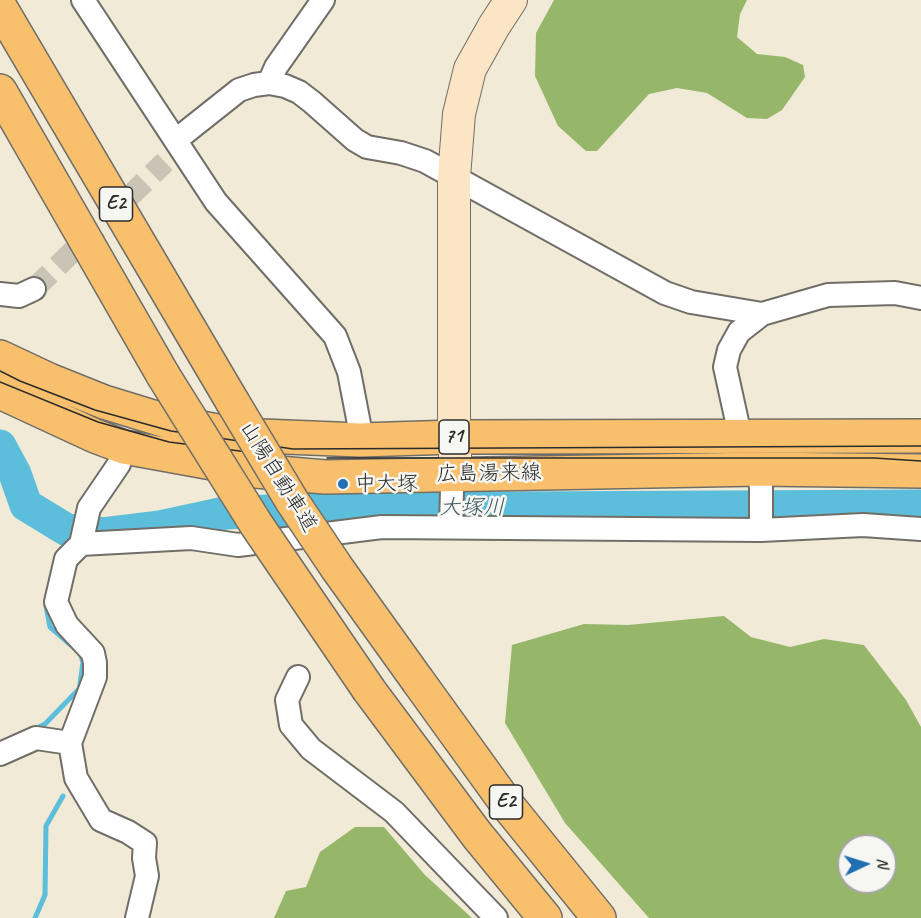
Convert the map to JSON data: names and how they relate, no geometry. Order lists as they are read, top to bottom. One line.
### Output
{"streets":{"main road":["E2","71","広島湯来線","山陽自動車道"]},"water":["大塚川"],"places":["中大塚"],"north":"right"}
